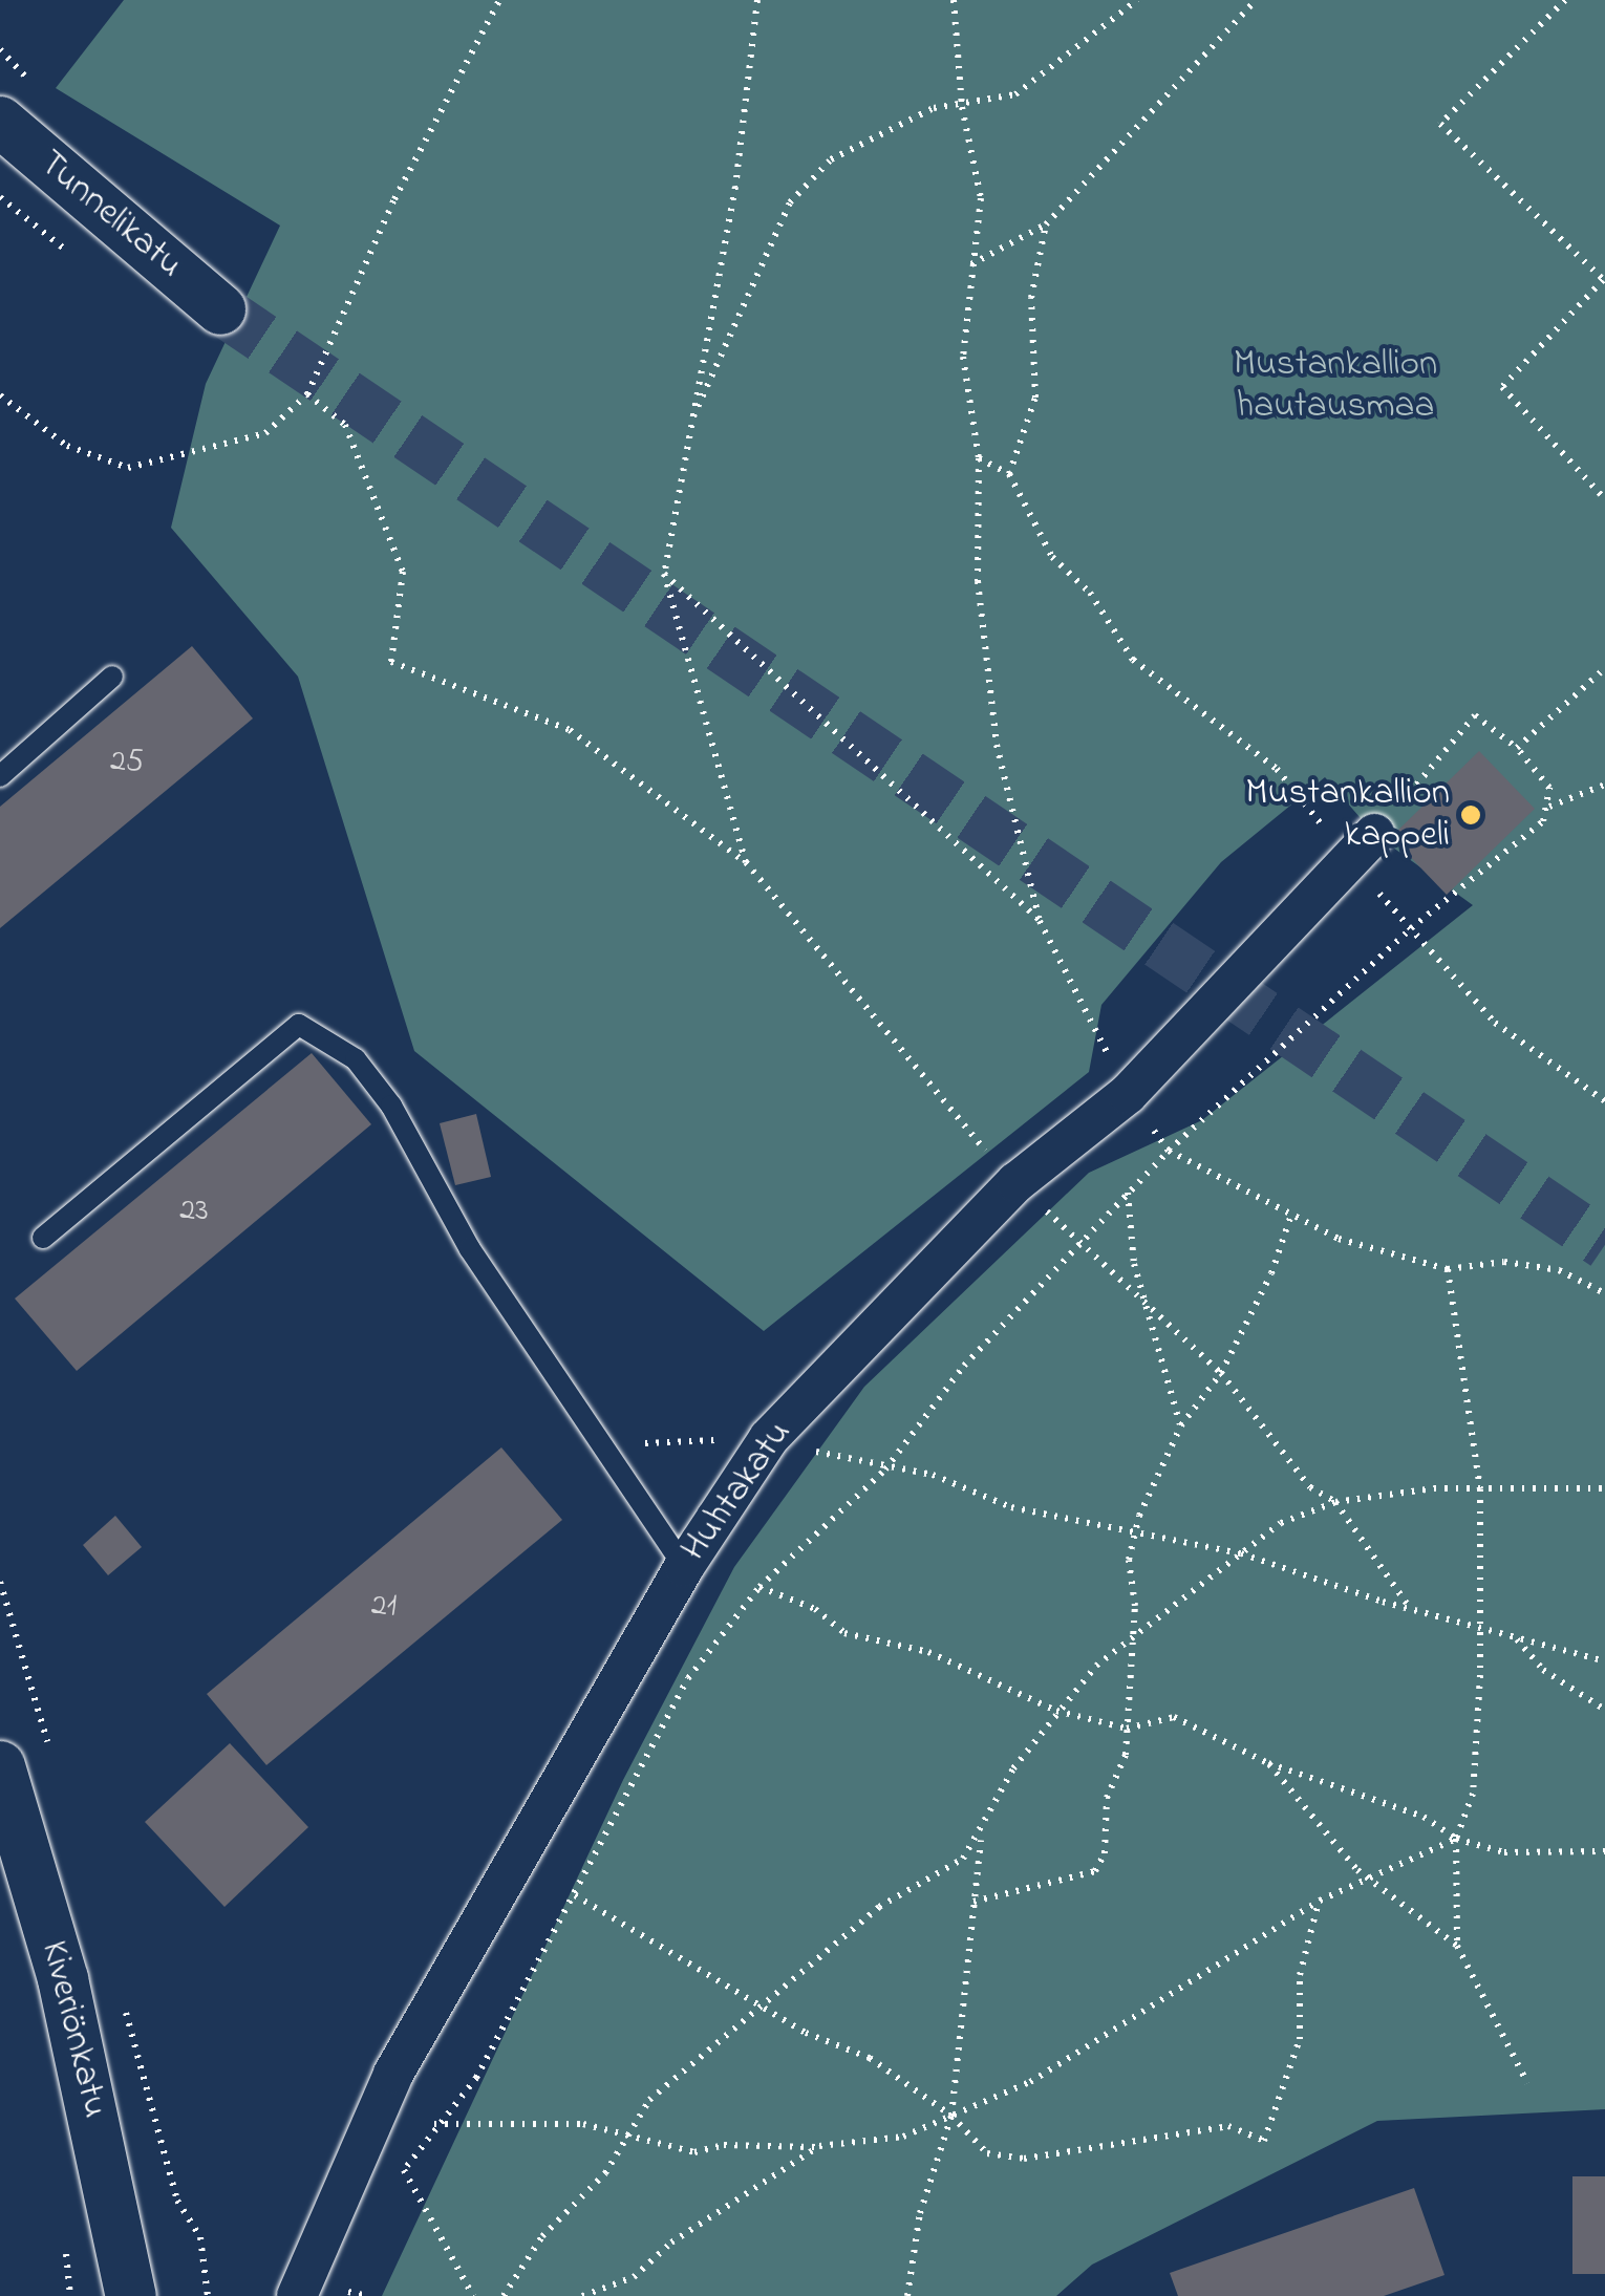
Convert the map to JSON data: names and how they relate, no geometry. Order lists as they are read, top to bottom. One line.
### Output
{"streets":{"street":["Tunnelikatu","Huhtakatu","Kiveriönkatu"]},"parks":["Mustankallion hautausmaa"],"places":["Mustankallion kappeli"],"house_numbers":["25","23","21"]}
